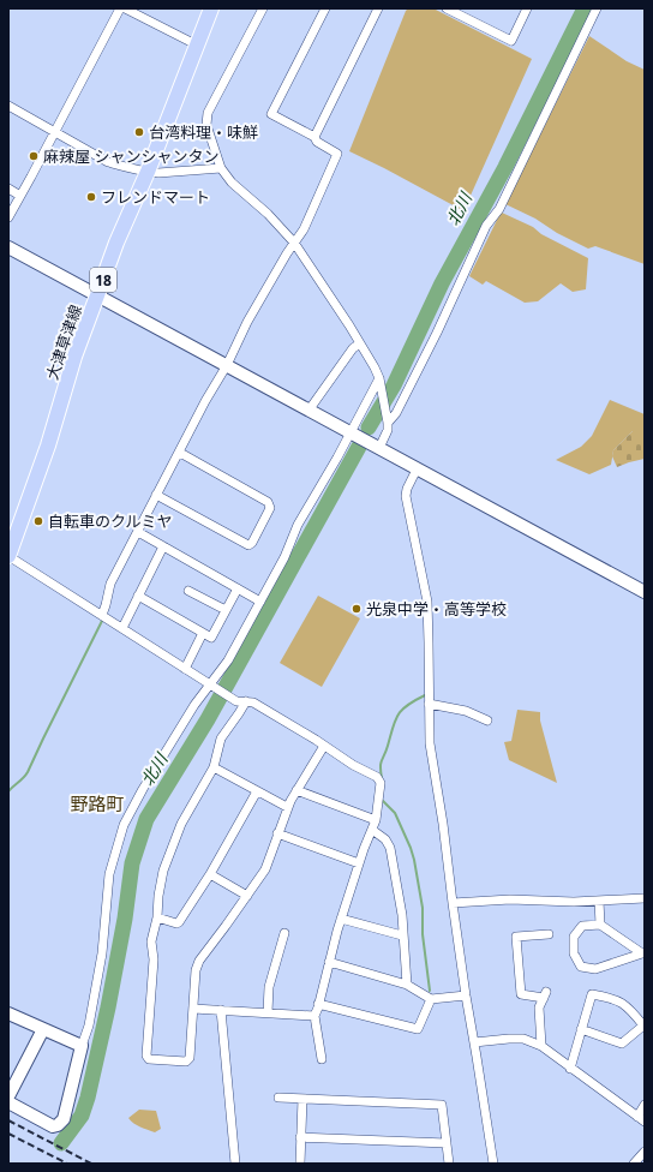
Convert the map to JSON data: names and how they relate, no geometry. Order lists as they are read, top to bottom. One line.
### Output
{"streets":{"main road":["18","大津草津線"]},"districts":["野路町"],"water":["北川"],"places":["台湾料理・味鮮","麻辣屋 シャンシャンタン","フレンドマート","自転車のクルミヤ","光泉中学・高等学校"]}
